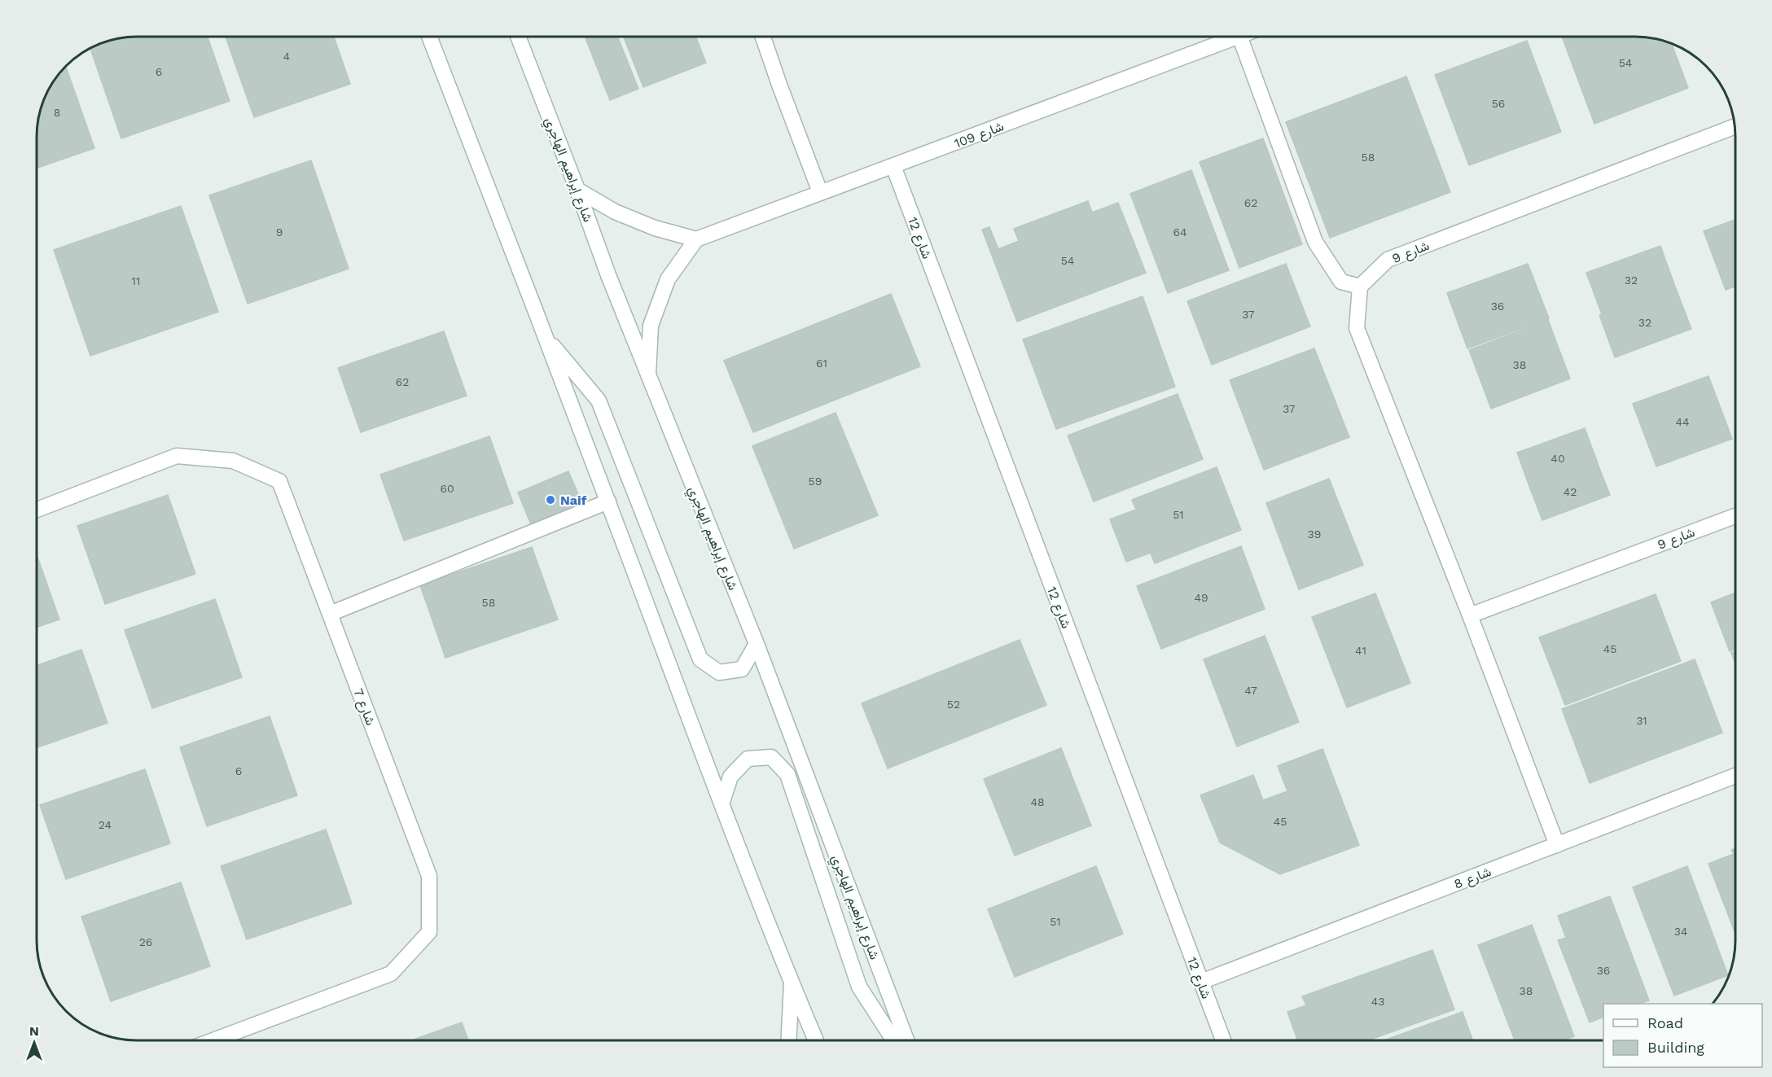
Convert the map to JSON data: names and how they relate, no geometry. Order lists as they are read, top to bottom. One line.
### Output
{"streets":{"street":["شارع 109","شارع إبراهيم الهاجري","شارع 12","شارع 9","شارع 7","شارع 8"]},"crossings":[["شارع 109","شارع 12"],["شارع 12","شارع 8"]],"places":["Naif"],"house_numbers":["4","54","6","56","8","58","62","9","64","54","32","11","36","37","32","61","38","62","37","44","40","59","60","42","51","39","49","58","45","41","47","52","31","6","48","45","24","51","34","26","36","38","43"],"legend":["Road","Building"],"north":"top"}
